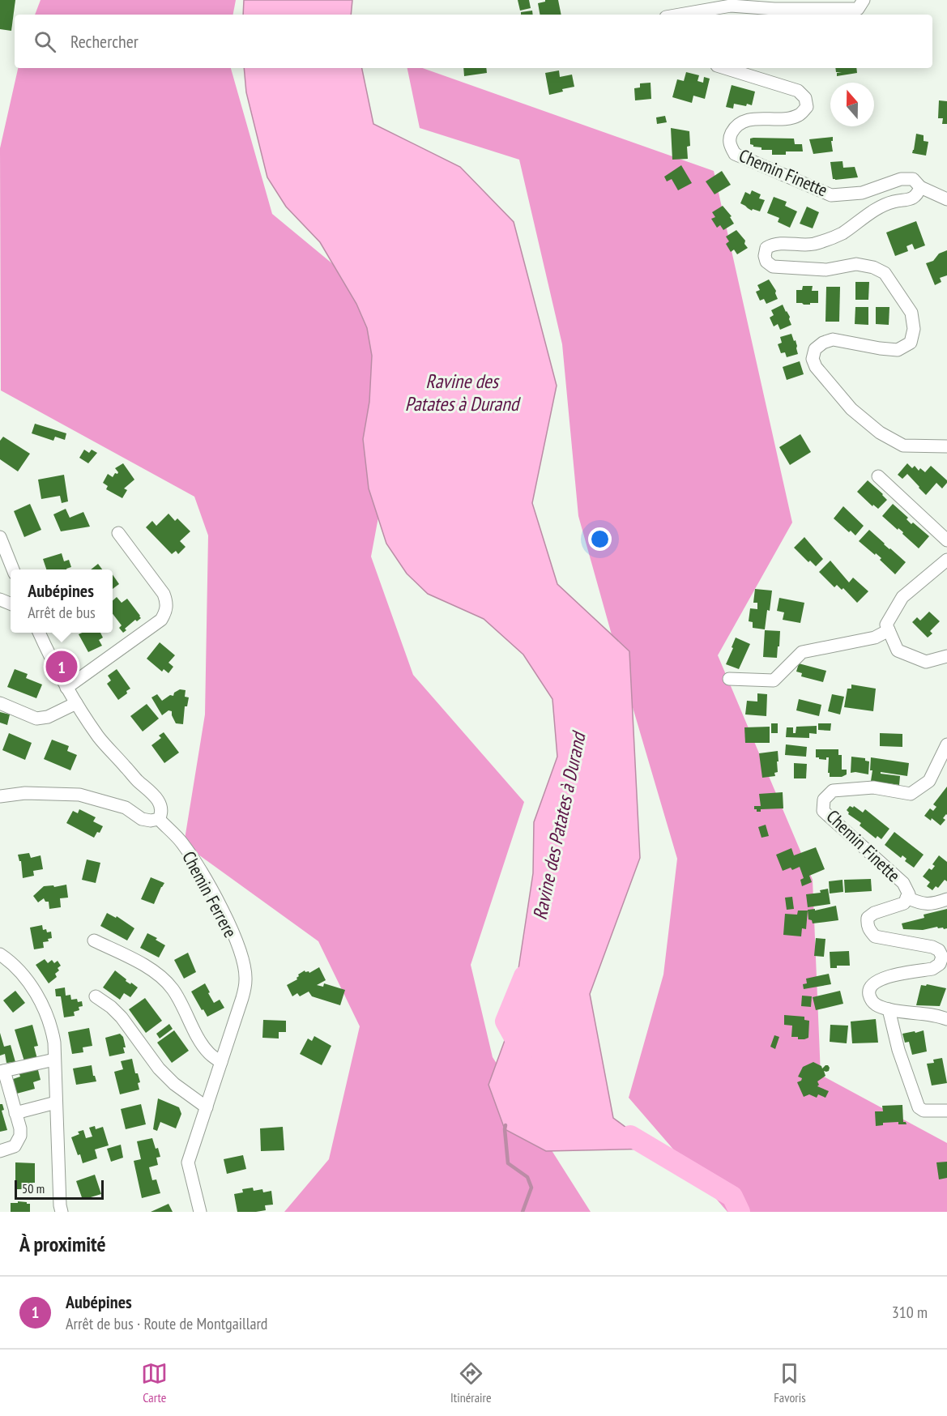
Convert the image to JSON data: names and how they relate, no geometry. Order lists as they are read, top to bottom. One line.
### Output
{"streets":{"street":["Chemin Finette","Chemin Ferrere"]},"water":["Ravine des Patates à Durand"],"scale_bar":"50 m","north":"top","page":{"search":"Rechercher","popup":["Aubépines","Arrêt de bus"],"pins":"1","scale":"50 m","heading":"À proximité","list":[{"mark":"1","name":"Aubépines","note":"Arrêt de bus · Route de Montgaillard","value":"310 m"}],"nav":["Carte","Itinéraire","Favoris"]}}
